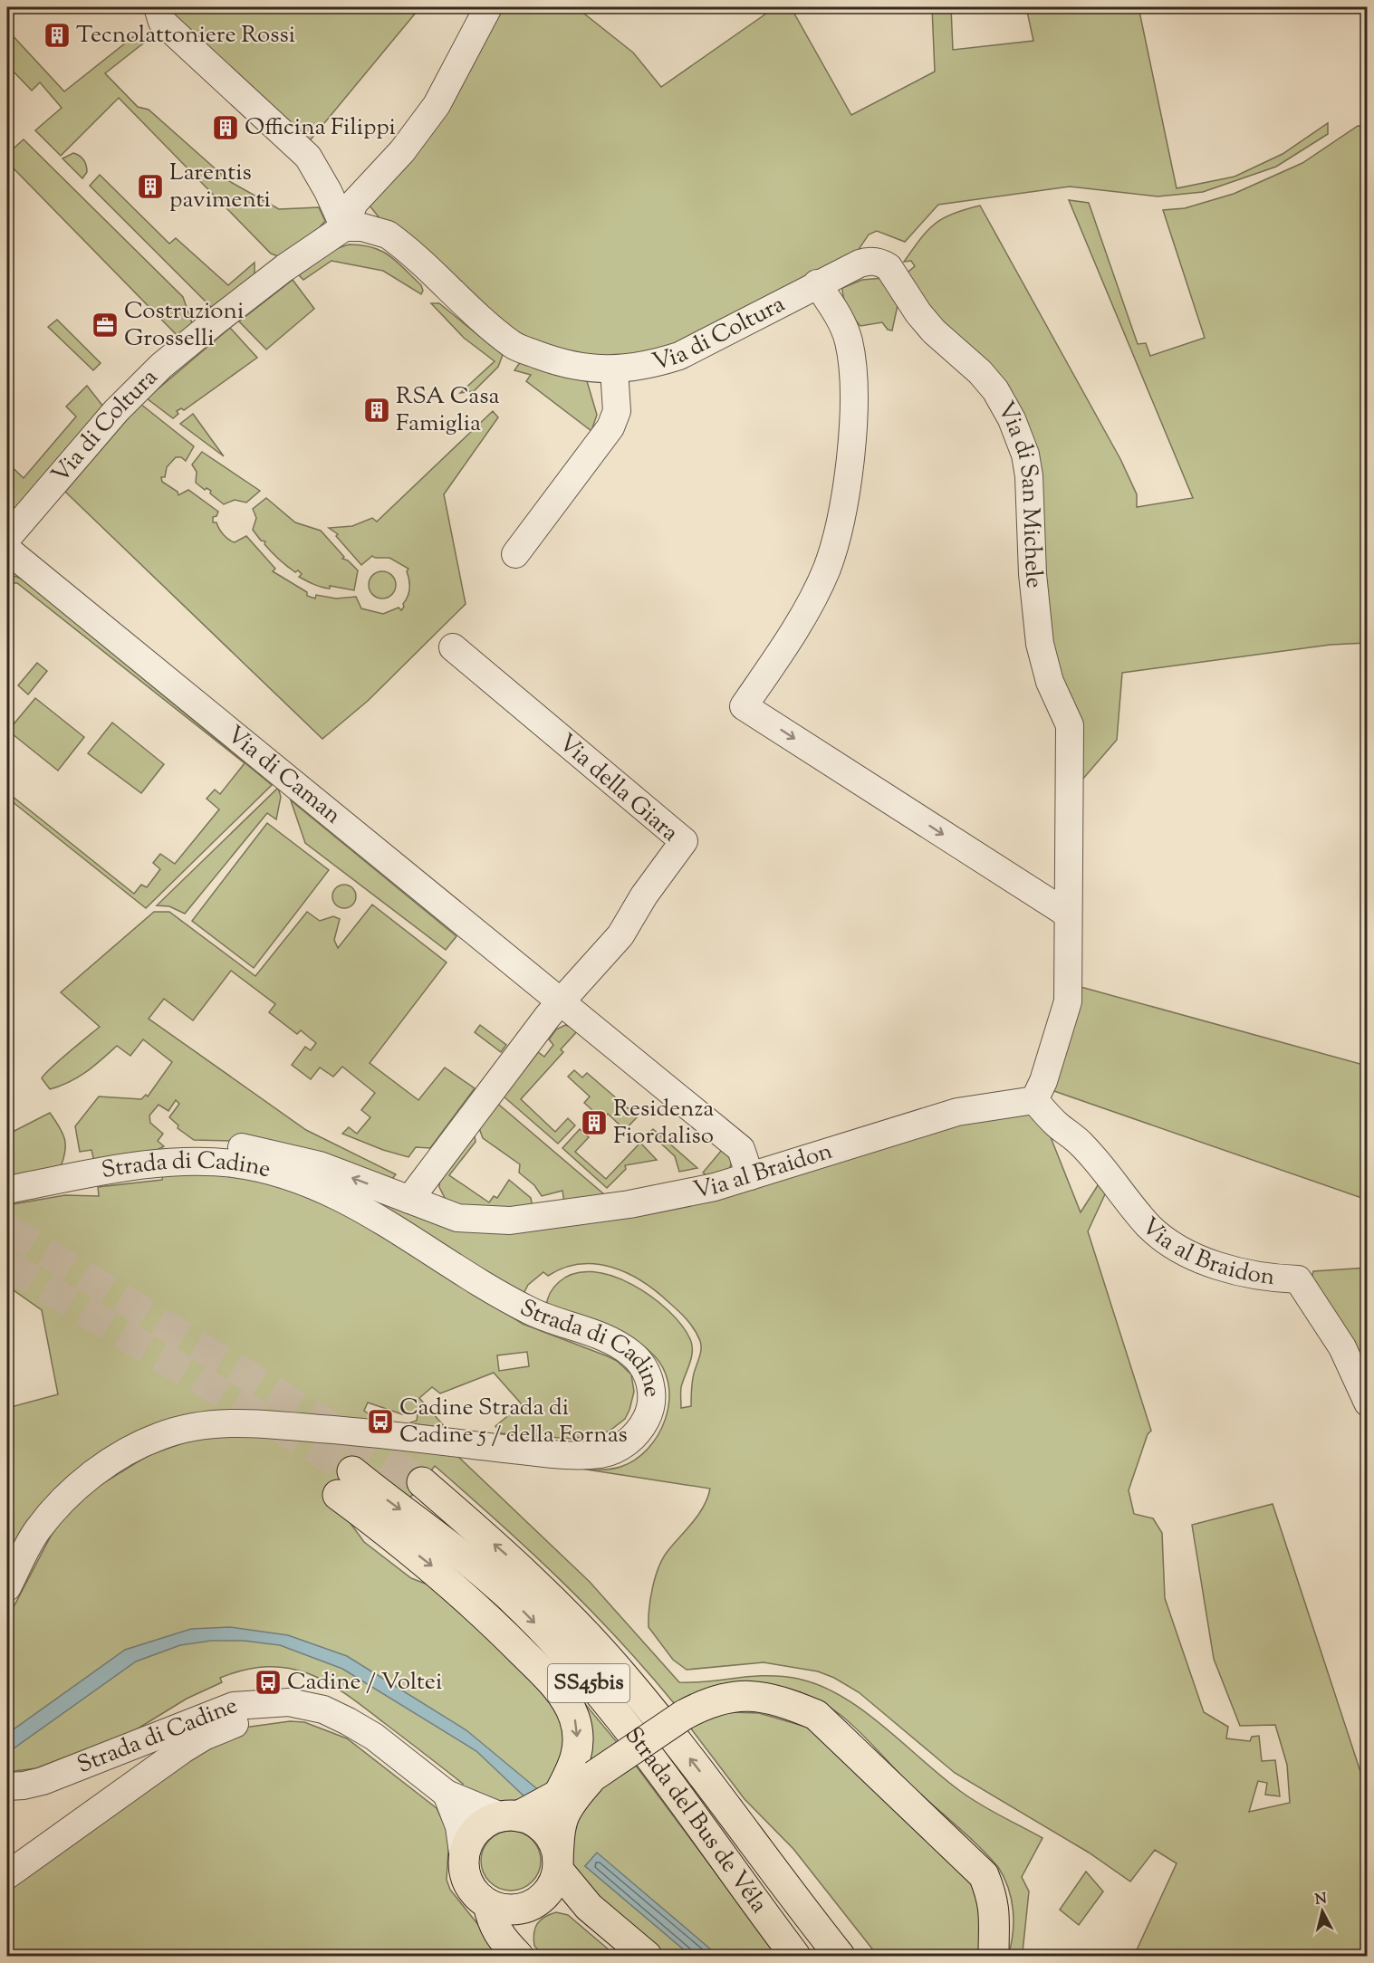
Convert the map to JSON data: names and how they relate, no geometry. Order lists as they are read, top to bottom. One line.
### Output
{"streets":{"main road":["SS45bis","Strada del Bus de Véla"],"street":["Via di Coltura","Via di San Michele","Via di Caman","Via della Giara","Via al Braidon","Strada di Cadine"]},"crossings":[["Via di Coltura","Via di San Michele"],["Via di Caman","Via della Giara"],["Via della Giara","Via al Braidon"],["Via al Braidon","Strada di Cadine"]],"places":{"building":["Tecnolattoniere Rossi","Officina Filippi","Larentis pavimenti","RSA Casa Famiglia","Residenza Fiordaliso"],"office":["Costruzioni Grosselli"],"bus stop":["Cadine Strada di Cadine 5 / della Fornas","Cadine / Voltei"]},"north":"top"}
